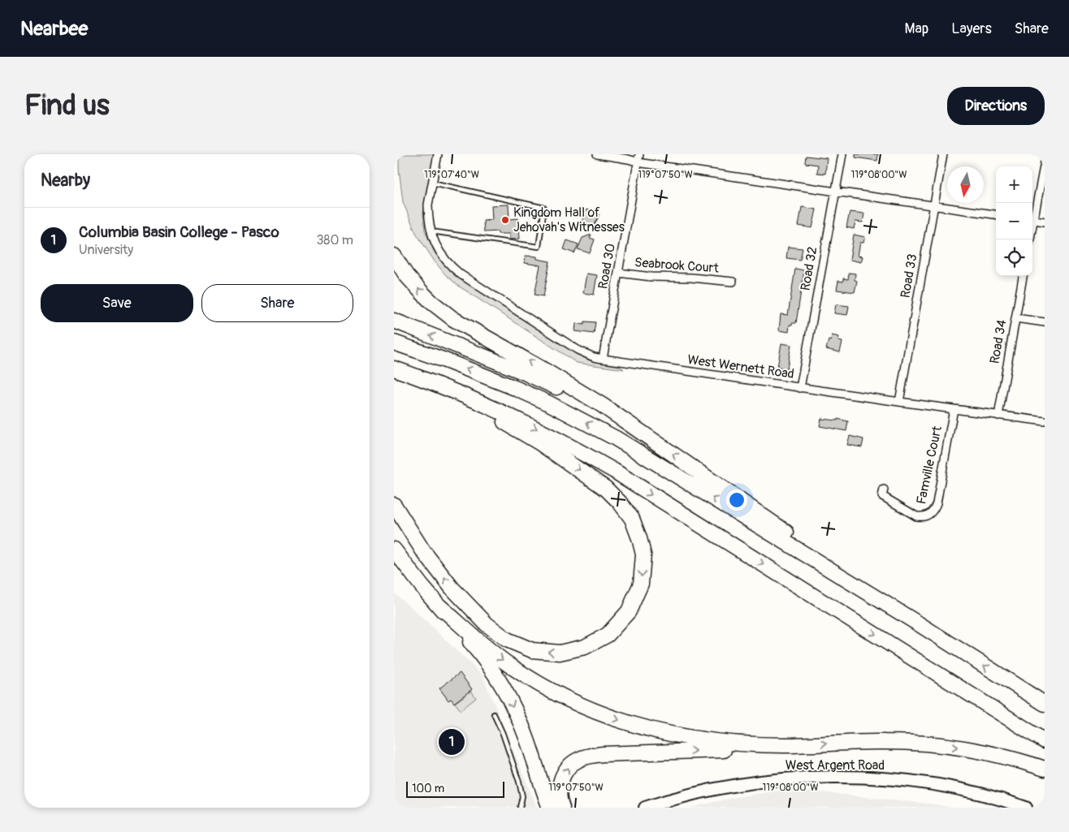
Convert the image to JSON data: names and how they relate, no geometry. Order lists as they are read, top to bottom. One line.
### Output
{"streets":{"main road":["West Argent Road"],"street":["Seabrook Court","Road 30","Road 32","Road 33","Road 34","West Wernett Road","Famville Court"]},"crossings":[["Seabrook Court","Road 30"],["Road 30","West Wernett Road"],["Road 32","West Wernett Road"],["Road 33","West Wernett Road"],["Road 34","West Wernett Road"],["West Wernett Road","Famville Court"]],"places":["Kingdom Hall of Jehovah's Witnesses"],"scale_bar":"100 m","north":"bottom","page":{"header":"Nearbee","nav":["Map","Layers","Share"],"buttons":["Directions",["Save","Share"]],"title":"Find us","heading":"Nearby","map_buttons":["+","−"],"list":[{"mark":"1","name":"Columbia Basin College - Pasco","note":"University","value":"380 m"}],"pins":"1","scale":"100 m"},"coordinates":["119°07'40\"W","119°07'50\"W","119°08'00\"W"]}
